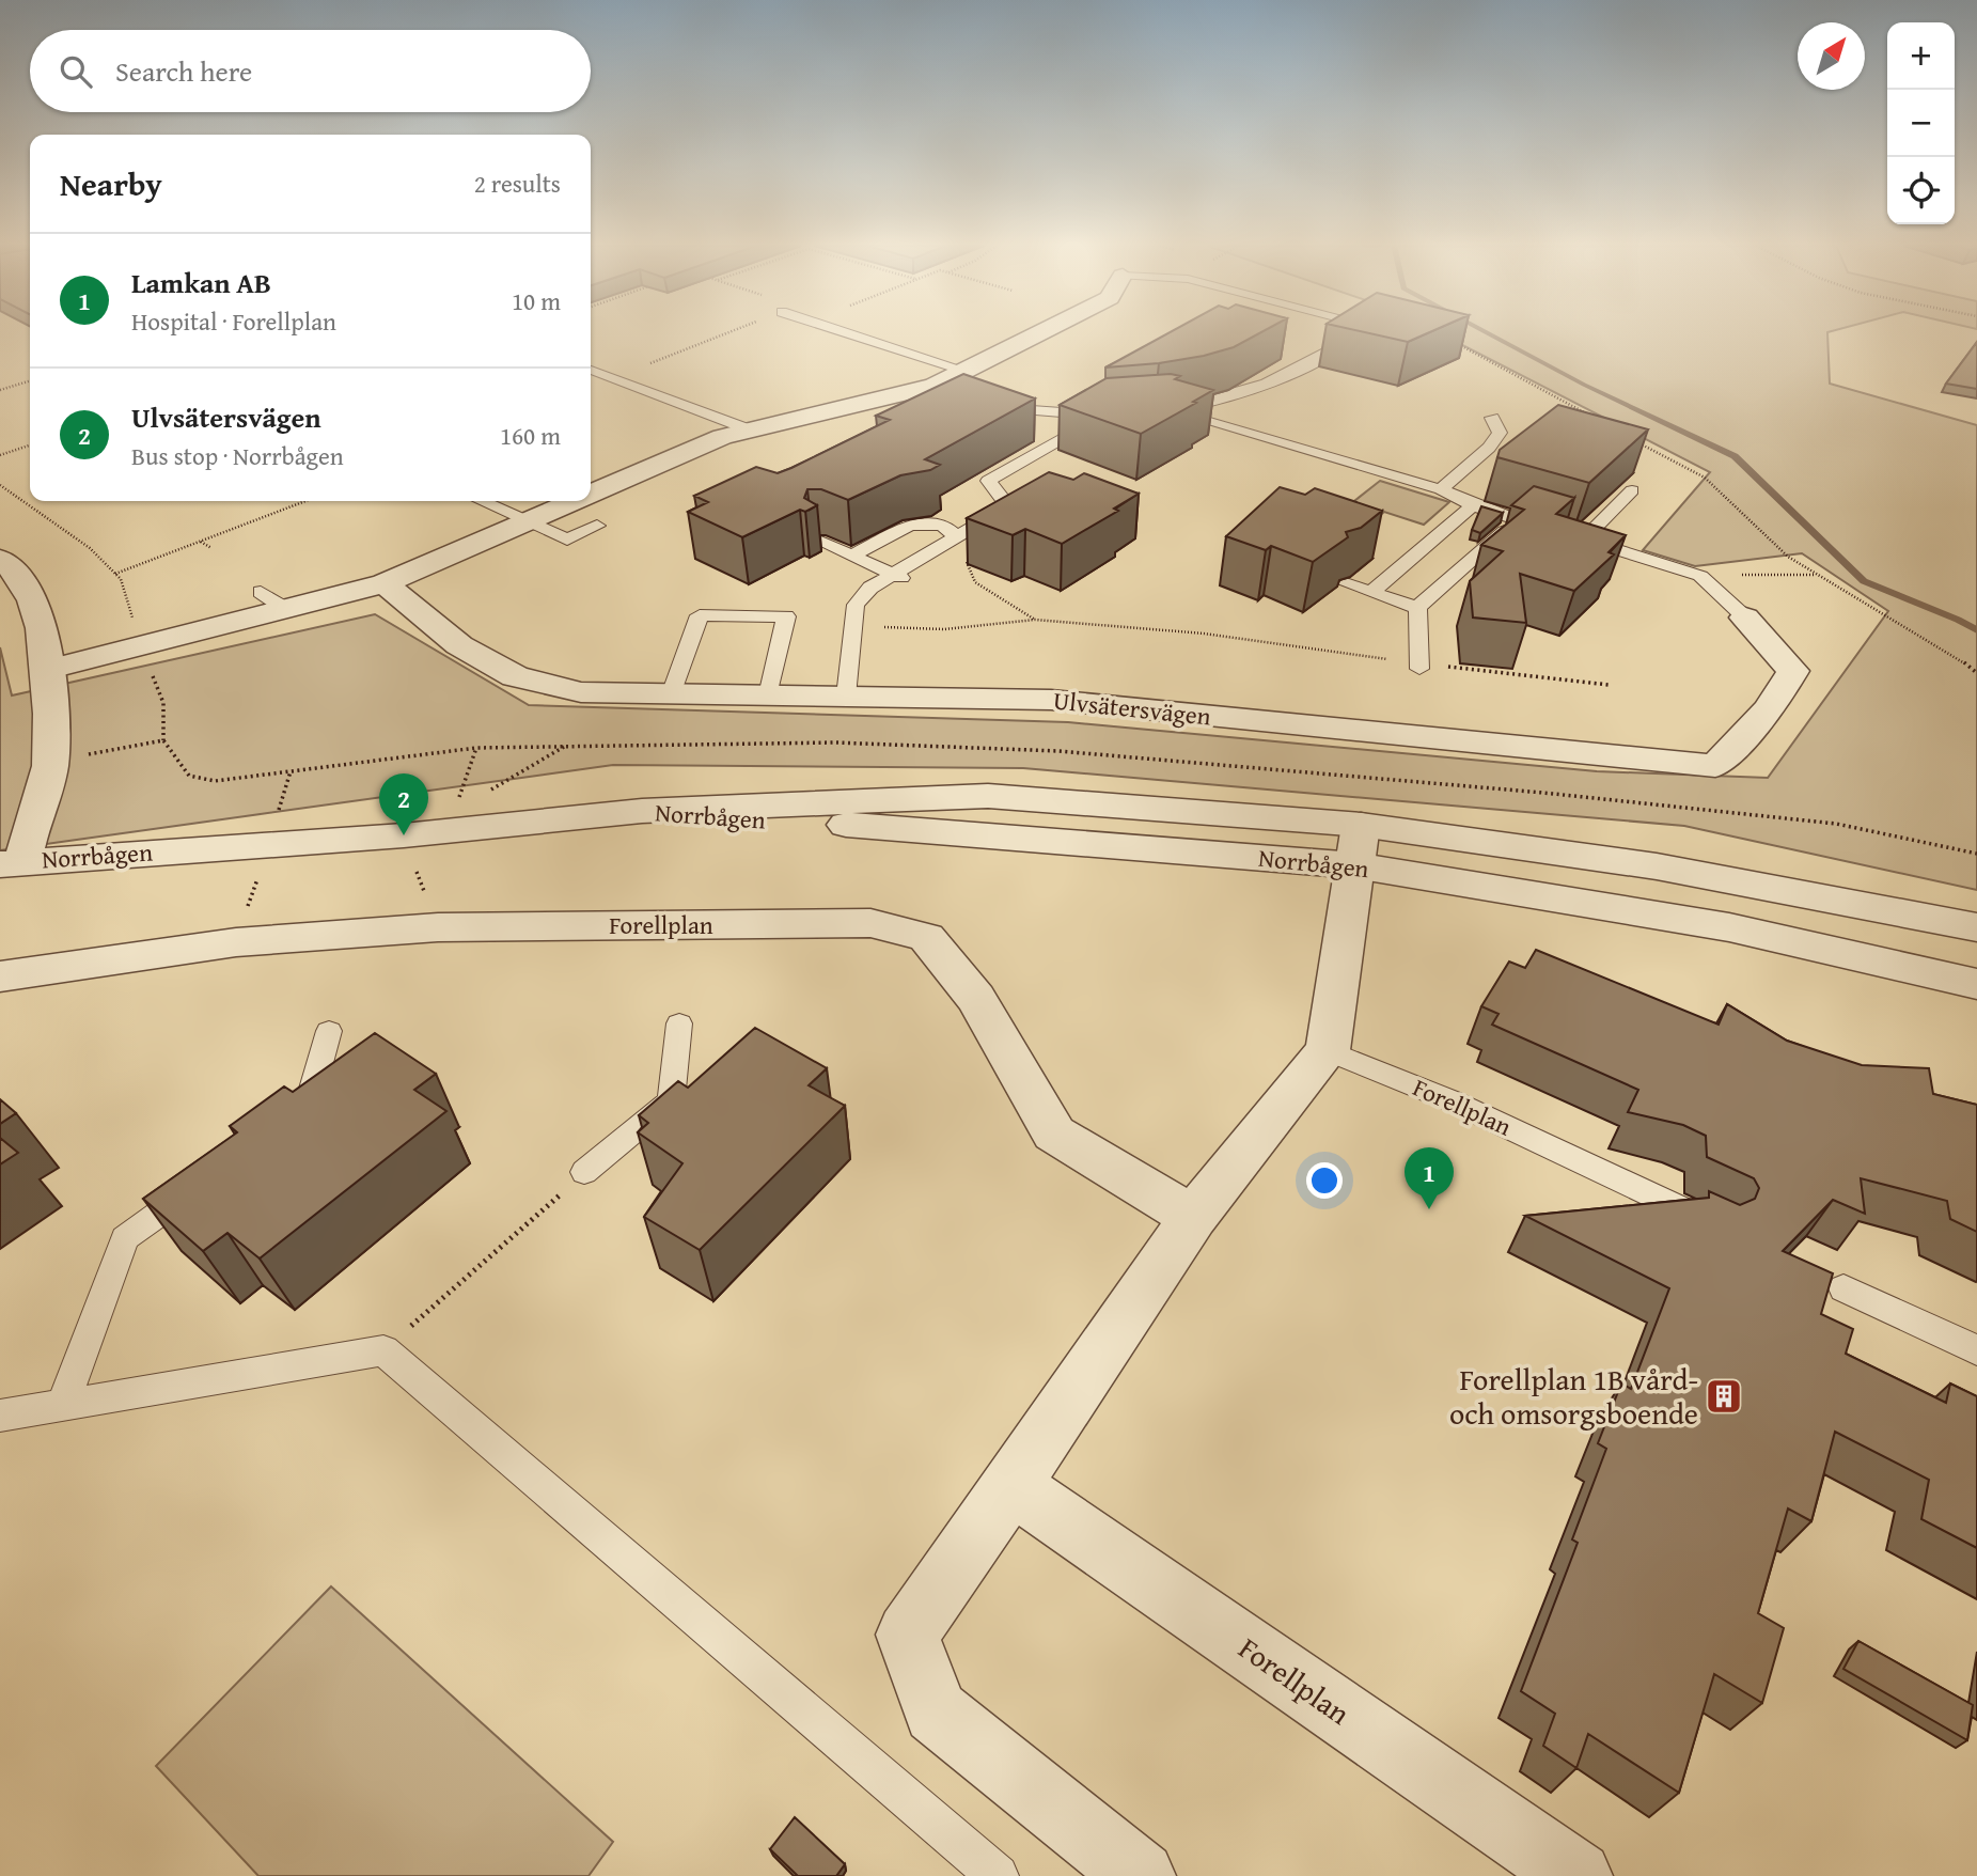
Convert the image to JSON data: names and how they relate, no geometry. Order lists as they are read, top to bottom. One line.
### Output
{"streets":{"street":["Ulvsätersvägen","Norrbågen","Forellplan"]},"places":{"building":["Forellplan 1B vård- och omsorgsboende"]},"north":"top right","page":{"map_buttons":["+","−"],"search":"Search here","heading":["Nearby","2 results"],"list":[{"mark":"1","name":"Lamkan AB","note":"Hospital · Forellplan","value":"10 m"},{"mark":"2","name":"Ulvsätersvägen","note":"Bus stop · Norrbågen","value":"160 m"}],"pins":["2","1"]}}
